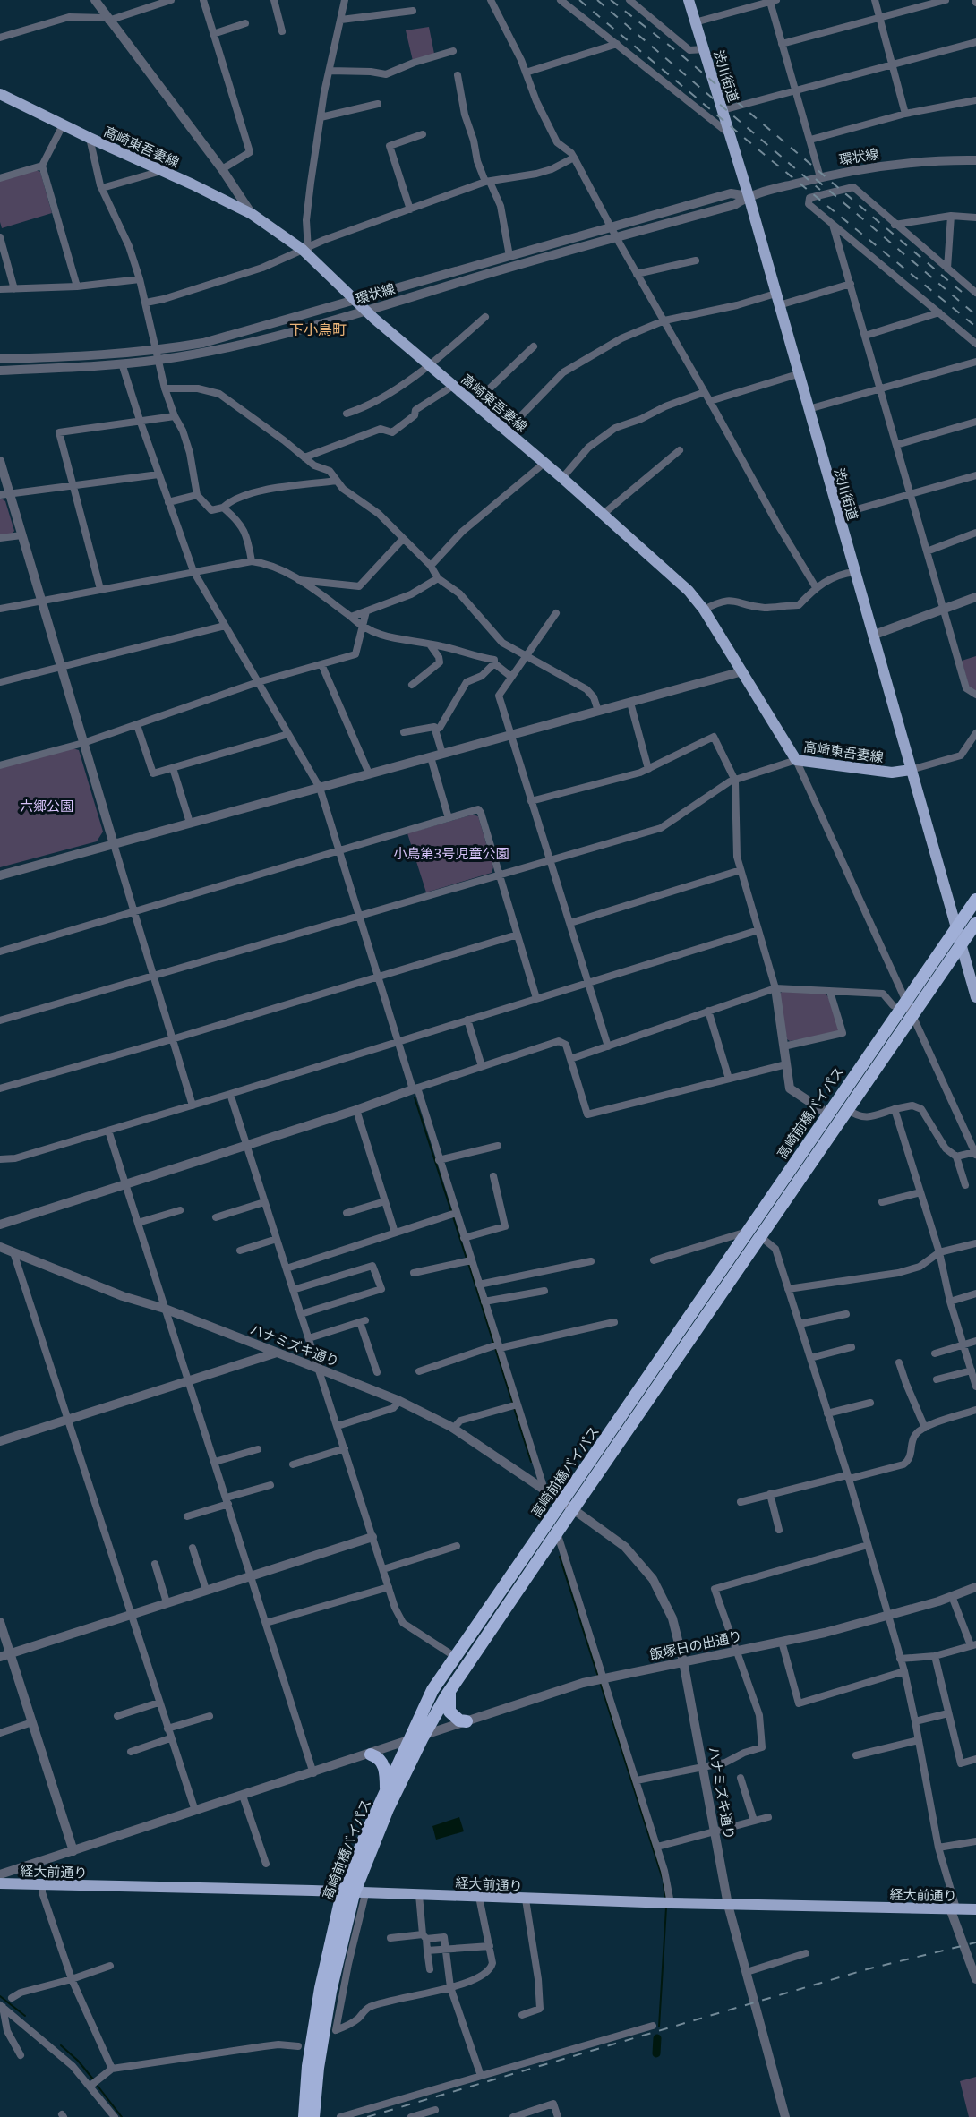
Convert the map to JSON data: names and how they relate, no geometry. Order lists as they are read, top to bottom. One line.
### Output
{"streets":{"highway":["高崎前橋バイパス"],"main road":["渋川街道","高崎東吾妻線","経大前通り"],"street":["環状線","ハナミズキ通り","飯塚日の出通り"]},"crossings":[["渋川街道","高崎東吾妻線"],["渋川街道","環状線"],["渋川街道","高崎前橋バイパス"],["高崎東吾妻線","環状線"],["高崎前橋バイパス","ハナミズキ通り"],["高崎前橋バイパス","飯塚日の出通り"],["高崎前橋バイパス","経大前通り"],["ハナミズキ通り","飯塚日の出通り"],["ハナミズキ通り","経大前通り"]],"districts":["下小鳥町"],"parks":["六郷公園","小鳥第3号児童公園"]}
